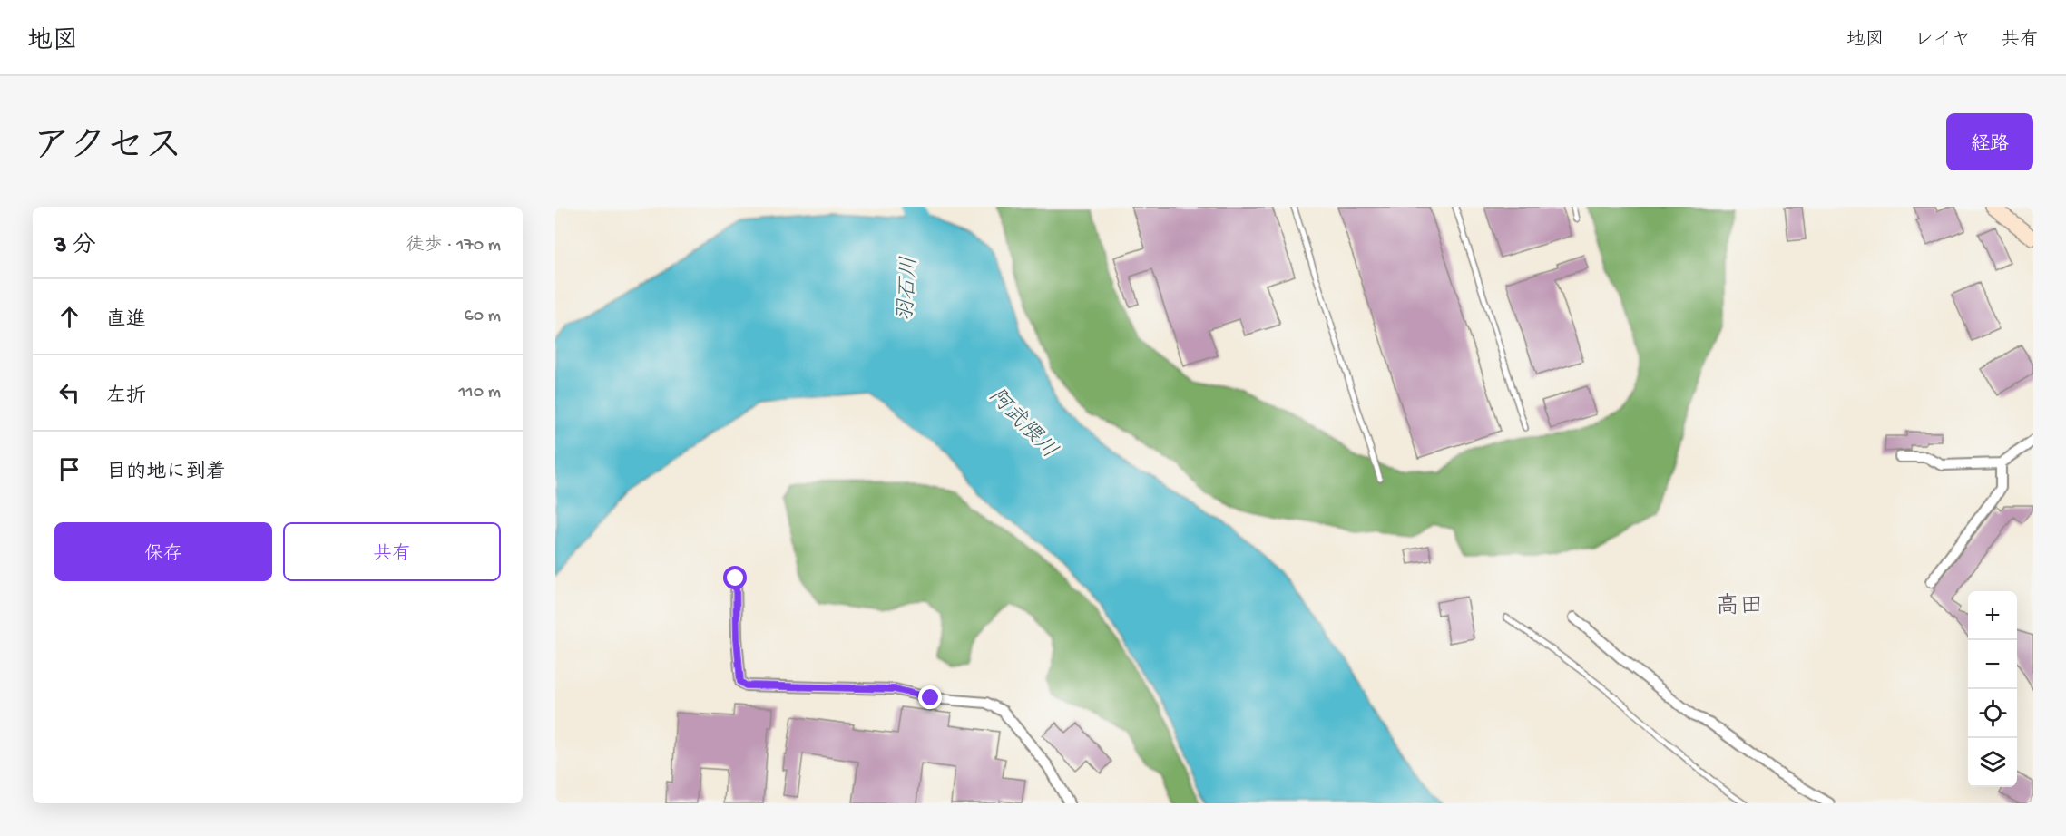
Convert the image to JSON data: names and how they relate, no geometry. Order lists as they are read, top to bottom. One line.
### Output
{"districts":["高田"],"water":["羽石川","阿武隈川"],"page":{"header":"地図","nav":["地図","レイヤ","共有"],"title":"アクセス","buttons":["経路",["保存","共有"]],"heading":["3 分","徒歩 · 170 m"],"list":[["直進","60 m"],["左折","110 m"],"目的地に到着"],"map_buttons":["+","−"]}}
